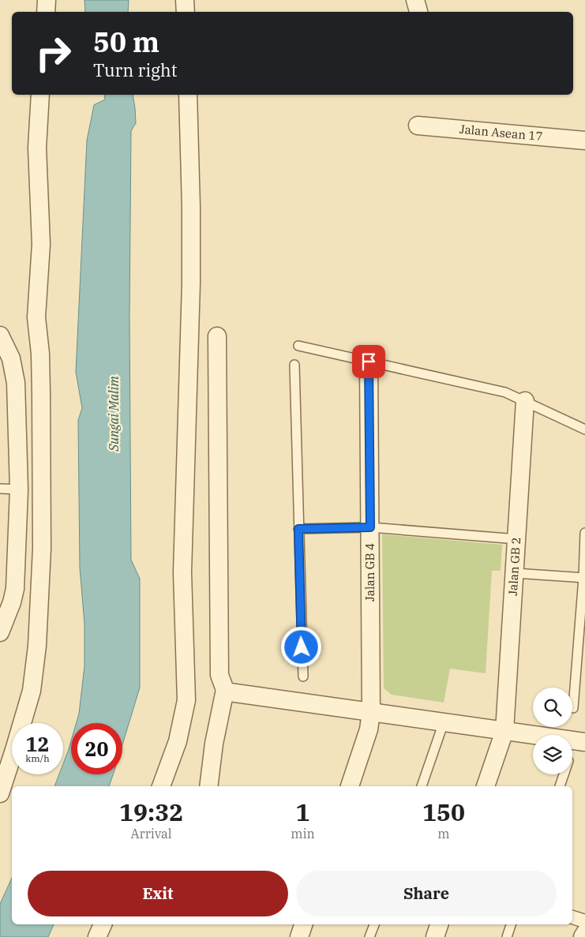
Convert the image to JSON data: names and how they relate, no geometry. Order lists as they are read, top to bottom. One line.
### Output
{"streets":{"street":["Jalan Asean 17","Jalan GB 2","Jalan GB 4"]},"water":["Sungai Malim"],"page":{"turn":["50 m","Turn right"],"speed":"12 km/h","limit":"20","eta":["19:32","Arrival","1","min","150","m"],"buttons":["Exit","Share"]}}
